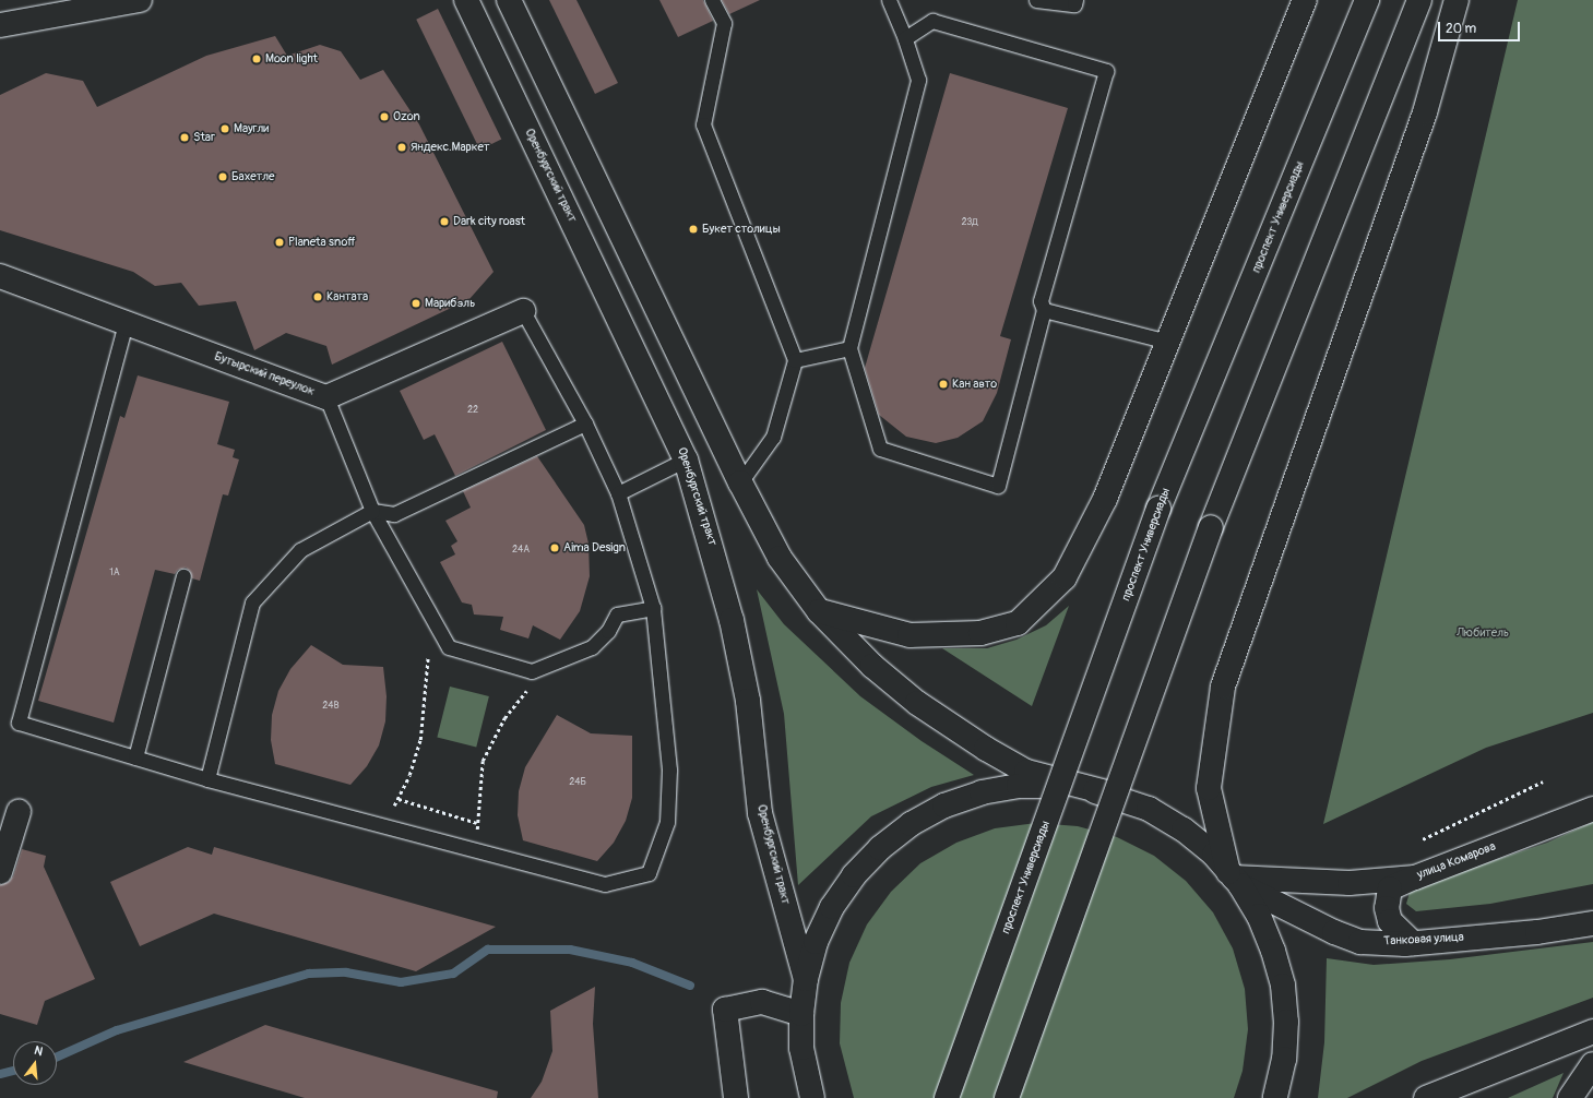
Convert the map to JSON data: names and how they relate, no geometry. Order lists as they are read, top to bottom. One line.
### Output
{"streets":{"main road":["Оренбургский тракт","проспект Универсиады","Бутырский переулок","улица Комарова","Танковая улица"]},"crossings":[["улица Комарова","Танковая улица"]],"parks":["Любитель"],"places":["Moon light","Ozon","Маугли","Star","Яндекс.Маркет","Бахетле","Dark city roast","Букет столицы","Planeta snoff","Кантата","Марибэль","Кан авто","Aima Design"],"house_numbers":["23Д","22","24А","1А","24В","24Б"],"scale_bar":"20 m","north":"top"}
